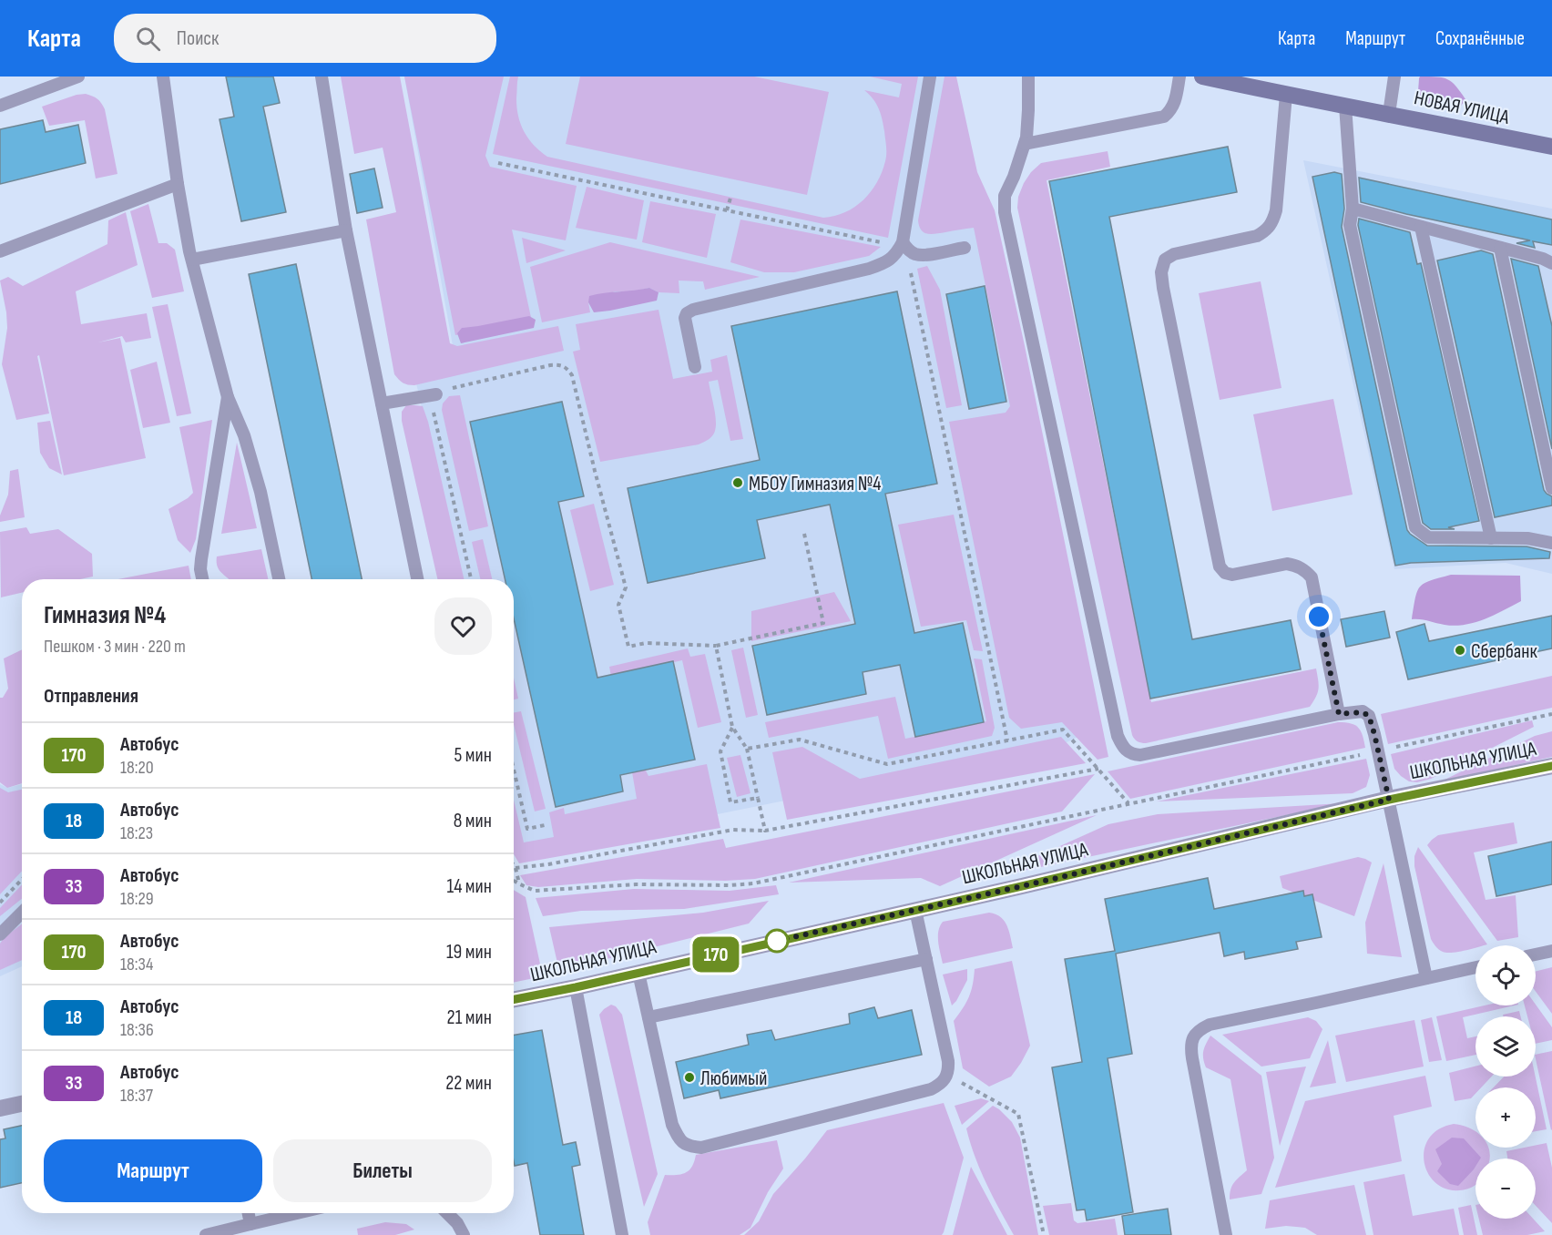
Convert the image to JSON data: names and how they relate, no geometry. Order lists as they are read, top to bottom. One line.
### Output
{"streets":{"street":["НОВАЯ УЛИЦА","ШКОЛЬНАЯ УЛИЦА"]},"places":["МБОУ Гимназия №4","Сбербанк","Любимый"],"lines":["bus line 170"],"page":{"header":"Карта","search":"Поиск","nav":["Карта","Маршрут","Сохранённые"],"on_map":"170","heading":[["Гимназия №4","Пешком · 3 мин · 220 m"],"Отправления"],"list":[{"mark":"170","name":"Автобус","note":"18:20","value":"5 мин"},{"mark":"18","name":"Автобус","note":"18:23","value":"8 мин"},{"mark":"33","name":"Автобус","note":"18:29","value":"14 мин"},{"mark":"170","name":"Автобус","note":"18:34","value":"19 мин"},{"mark":"18","name":"Автобус","note":"18:36","value":"21 мин"},{"mark":"33","name":"Автобус","note":"18:37","value":"22 мин"}],"map_buttons":["+","−"],"buttons":["Маршрут","Билеты"]}}
